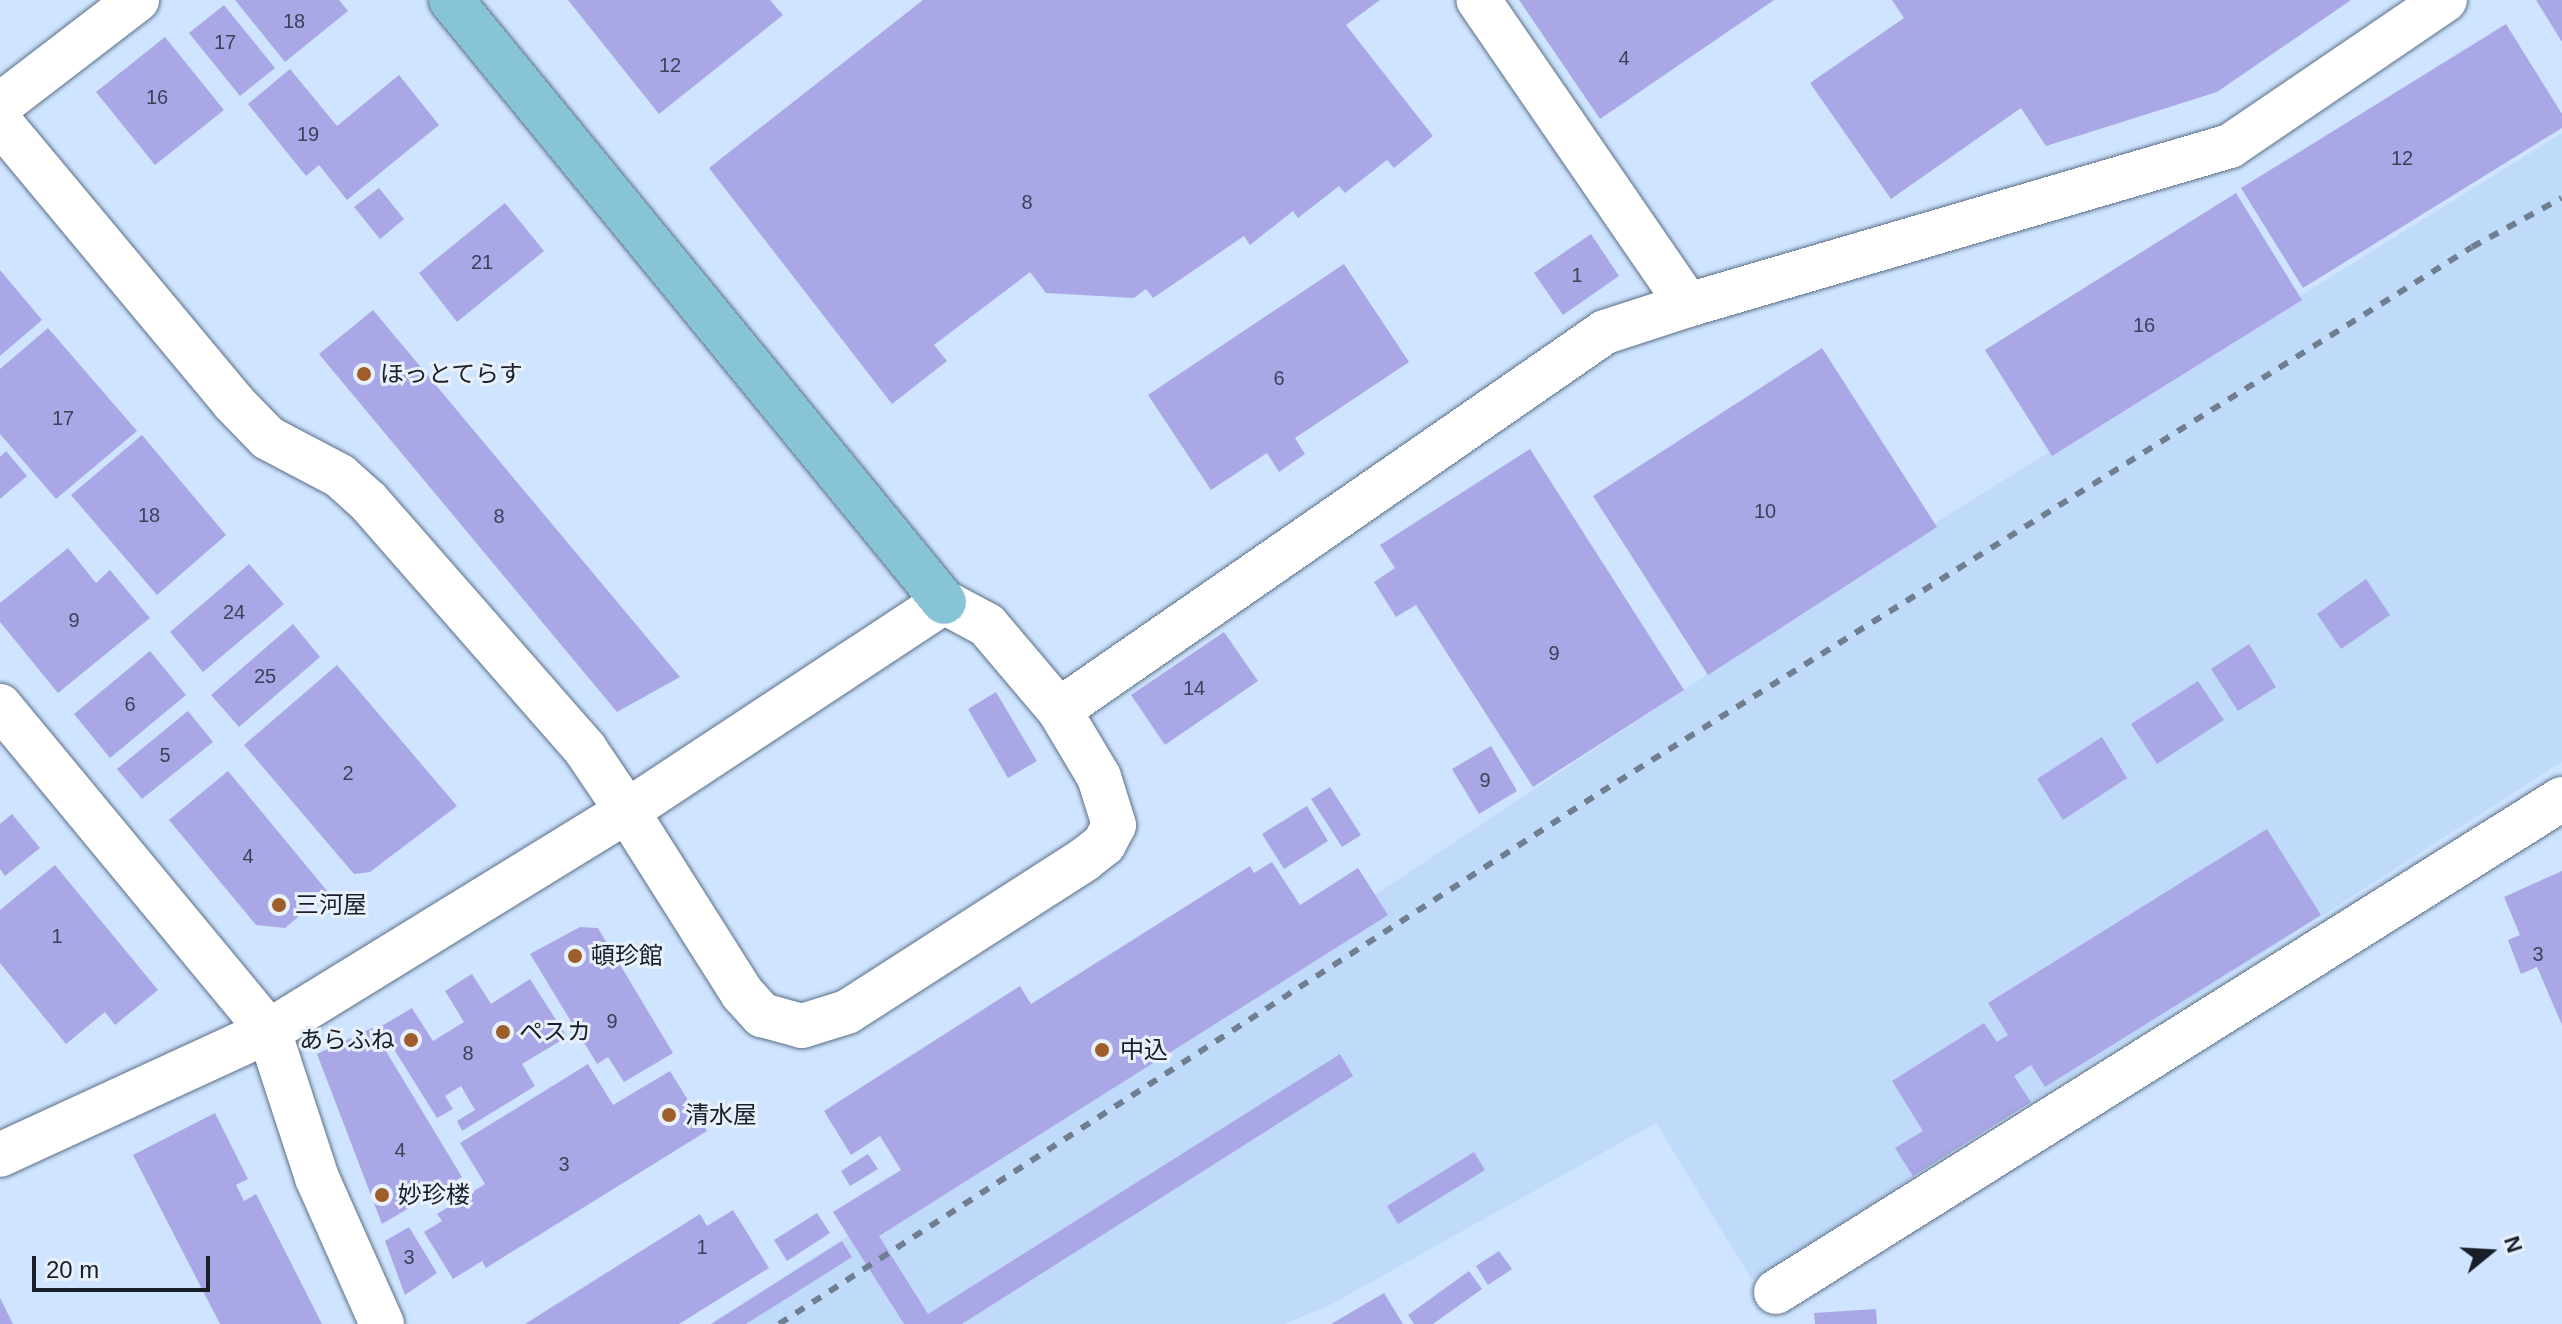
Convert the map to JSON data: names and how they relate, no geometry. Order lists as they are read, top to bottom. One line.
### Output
{"places":["ほっとてらす","三河屋","頓珍館","ペスカ","あらふね","中込","清水屋","妙珍楼"],"house_numbers":["18","17","4","12","16","19","12","8","21","1","16","6","17","10","18","8","24","9","9","25","14","6","5","2","9","4","1","3","9","8","4","3","1","3"],"scale_bar":"20 m","north":"right"}
